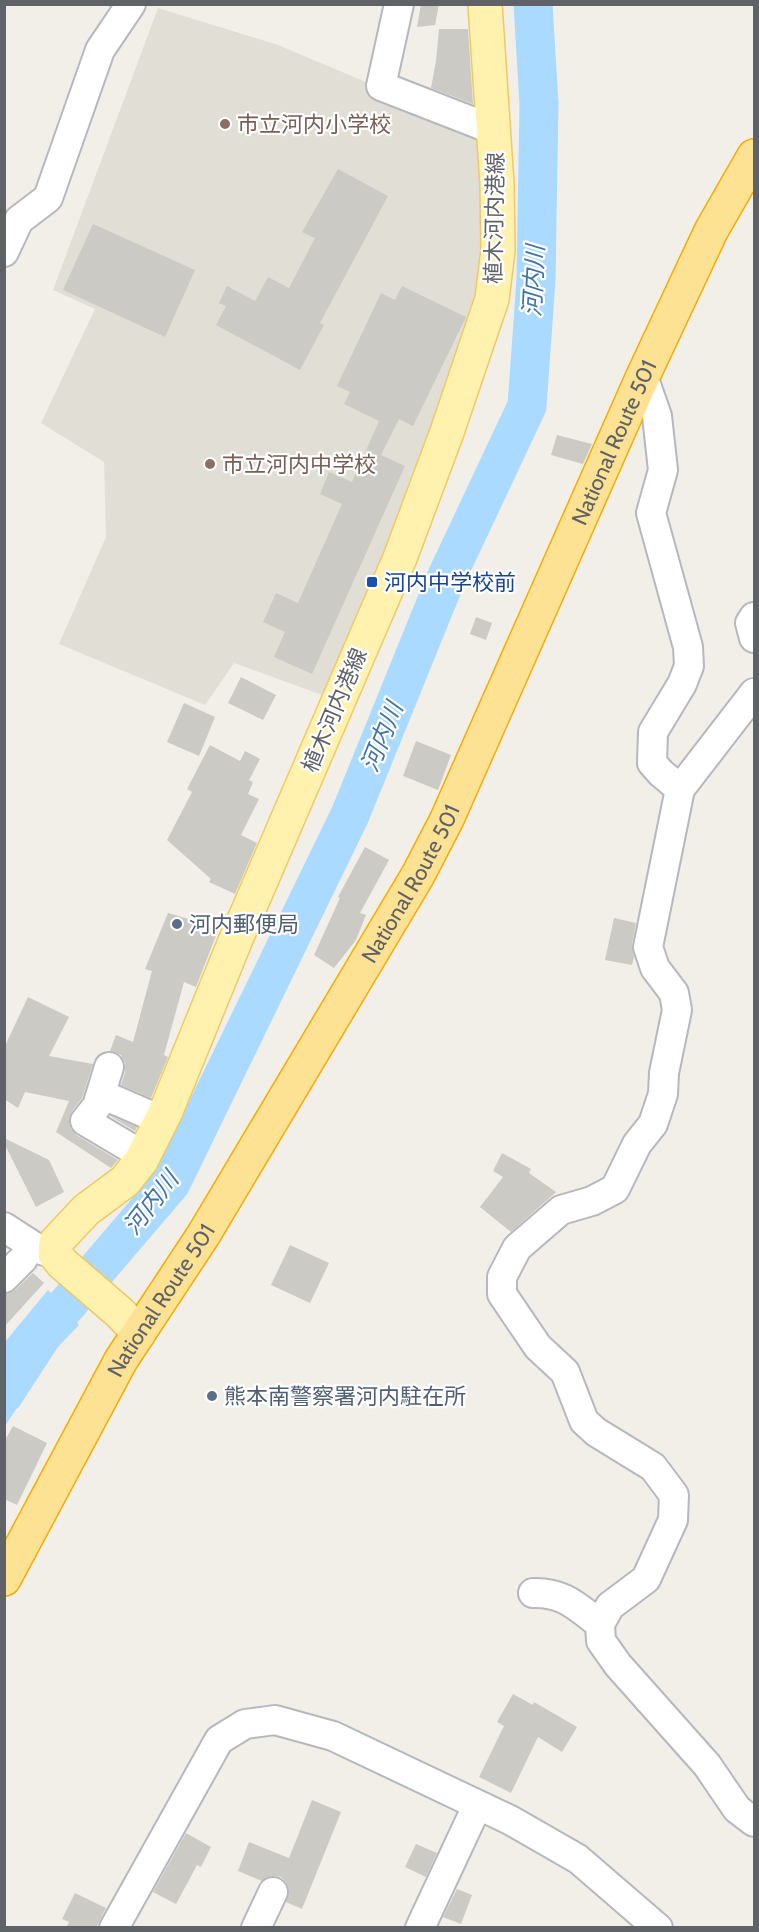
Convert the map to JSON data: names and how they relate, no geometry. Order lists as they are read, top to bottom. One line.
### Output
{"streets":{"highway":["National Route 501"],"main road":["植木河内港線"]},"water":["河内川"],"places":{"other":["市立河内小学校","市立河内中学校","河内郵便局","熊本南警察署河内駐在所"],"transit":["河内中学校前"]}}
